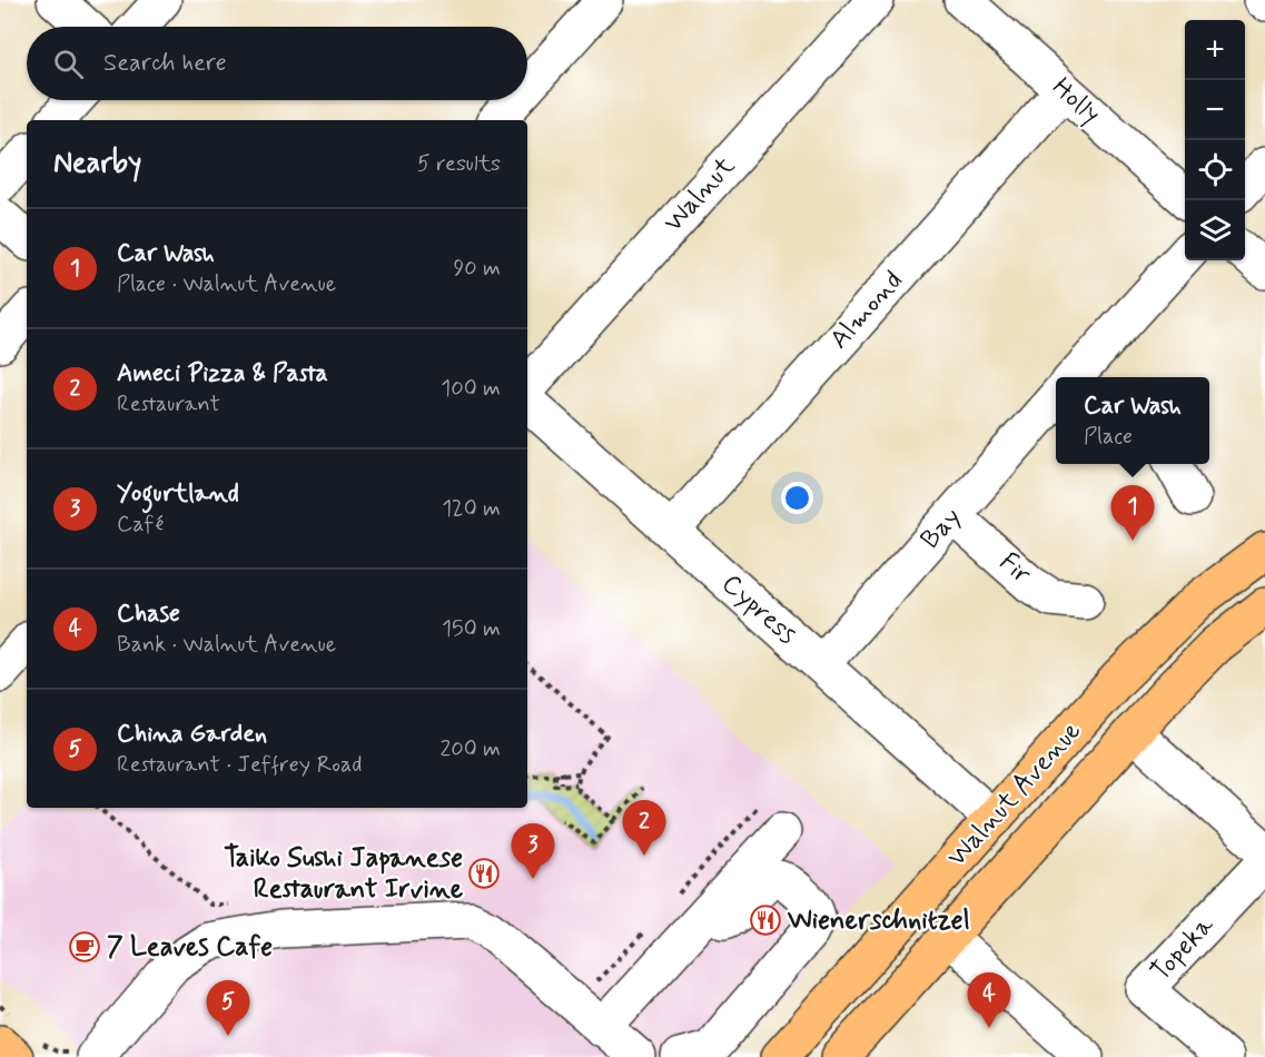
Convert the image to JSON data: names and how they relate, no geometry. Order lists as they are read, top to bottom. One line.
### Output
{"streets":{"main road":["Walnut Avenue"],"street":["Holly","Walnut","Almond","Bay","Fir","Cypress","Topeka"]},"crossings":[["Holly","Almond"],["Almond","Cypress"],["Bay","Fir"],["Bay","Cypress"],["Cypress","Walnut Avenue"]],"places":{"restaurant":["Taiko Sushi Japanese Restaurant Irvine","Wienerschnitzel"],"cafe":["7 Leaves Cafe"]},"page":{"map_buttons":["+","−"],"search":"Search here","heading":["Nearby","5 results"],"list":[{"mark":"1","name":"Car Wash","note":"Place · Walnut Avenue","value":"90 m"},{"mark":"2","name":"Ameci Pizza & Pasta","note":"Restaurant","value":"100 m"},{"mark":"3","name":"Yogurtland","note":"Café","value":"120 m"},{"mark":"4","name":"Chase","note":"Bank · Walnut Avenue","value":"150 m"},{"mark":"5","name":"China Garden","note":"Restaurant · Jeffrey Road","value":"200 m"}],"popup":["Car Wash","Place"],"pins":["1","2","3","4","5"]}}
